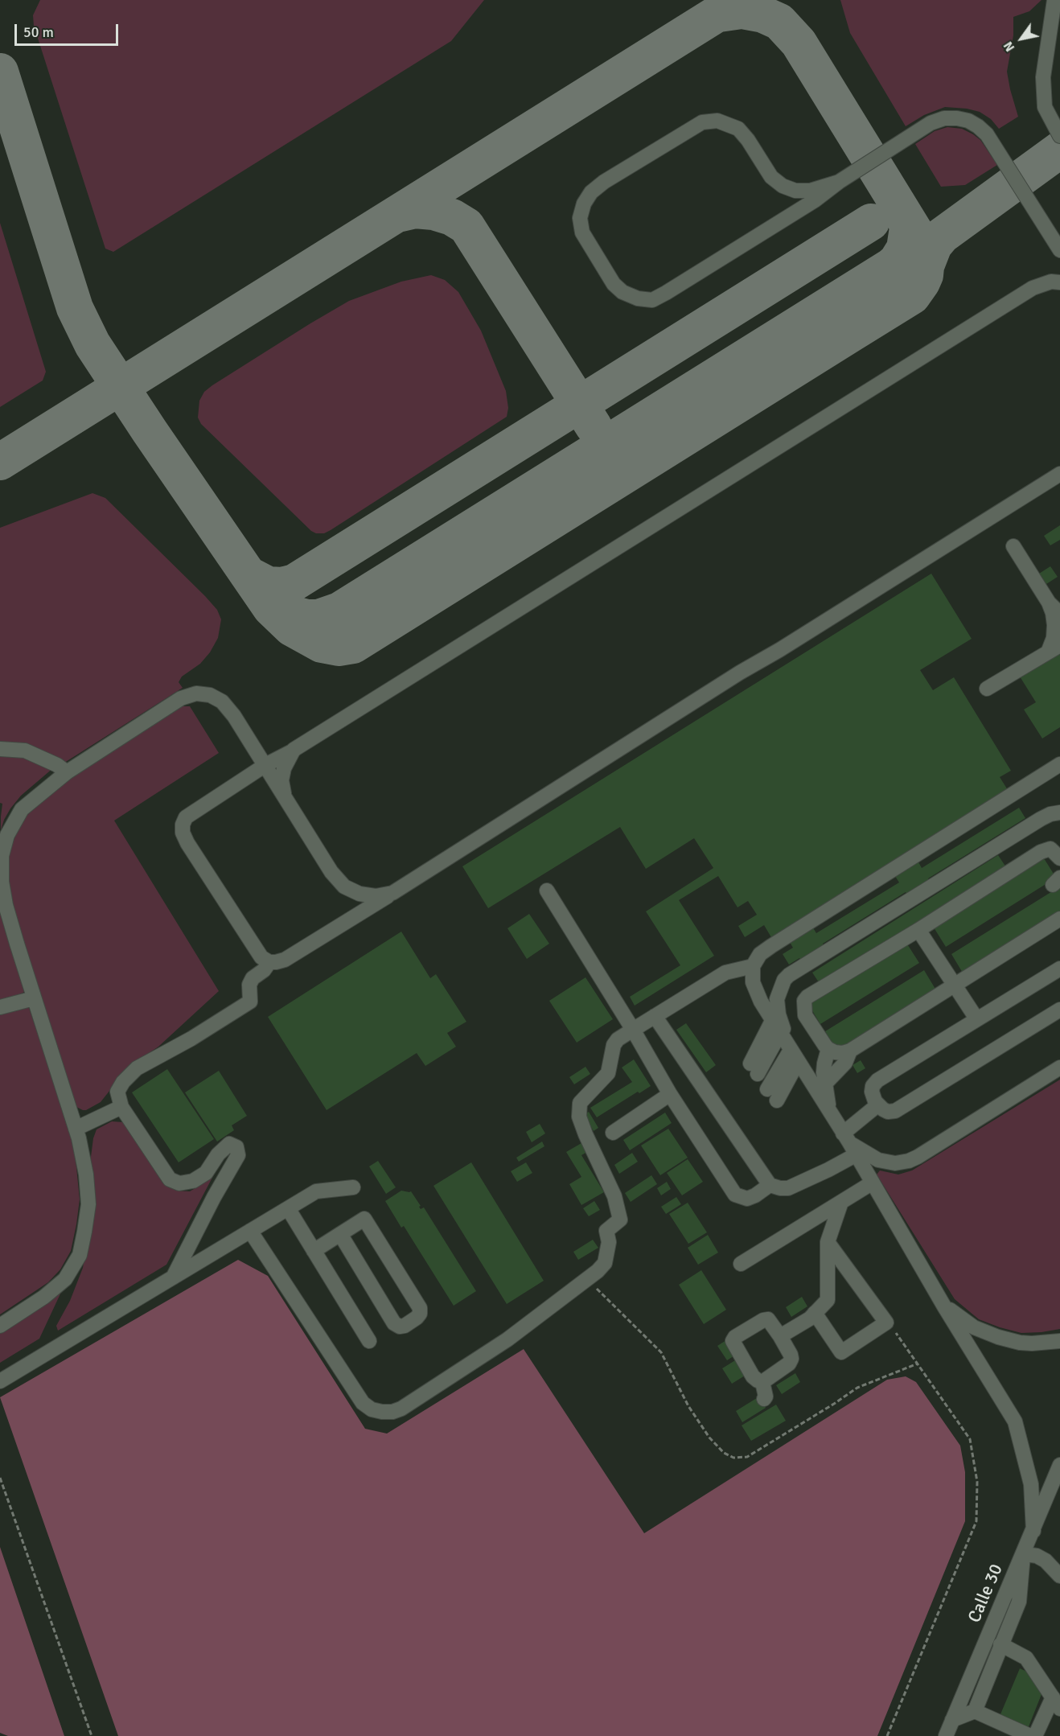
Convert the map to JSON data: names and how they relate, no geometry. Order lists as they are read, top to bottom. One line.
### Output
{"streets":{"street":["Calle 30"]},"scale_bar":"50 m","north":"bottom left"}
